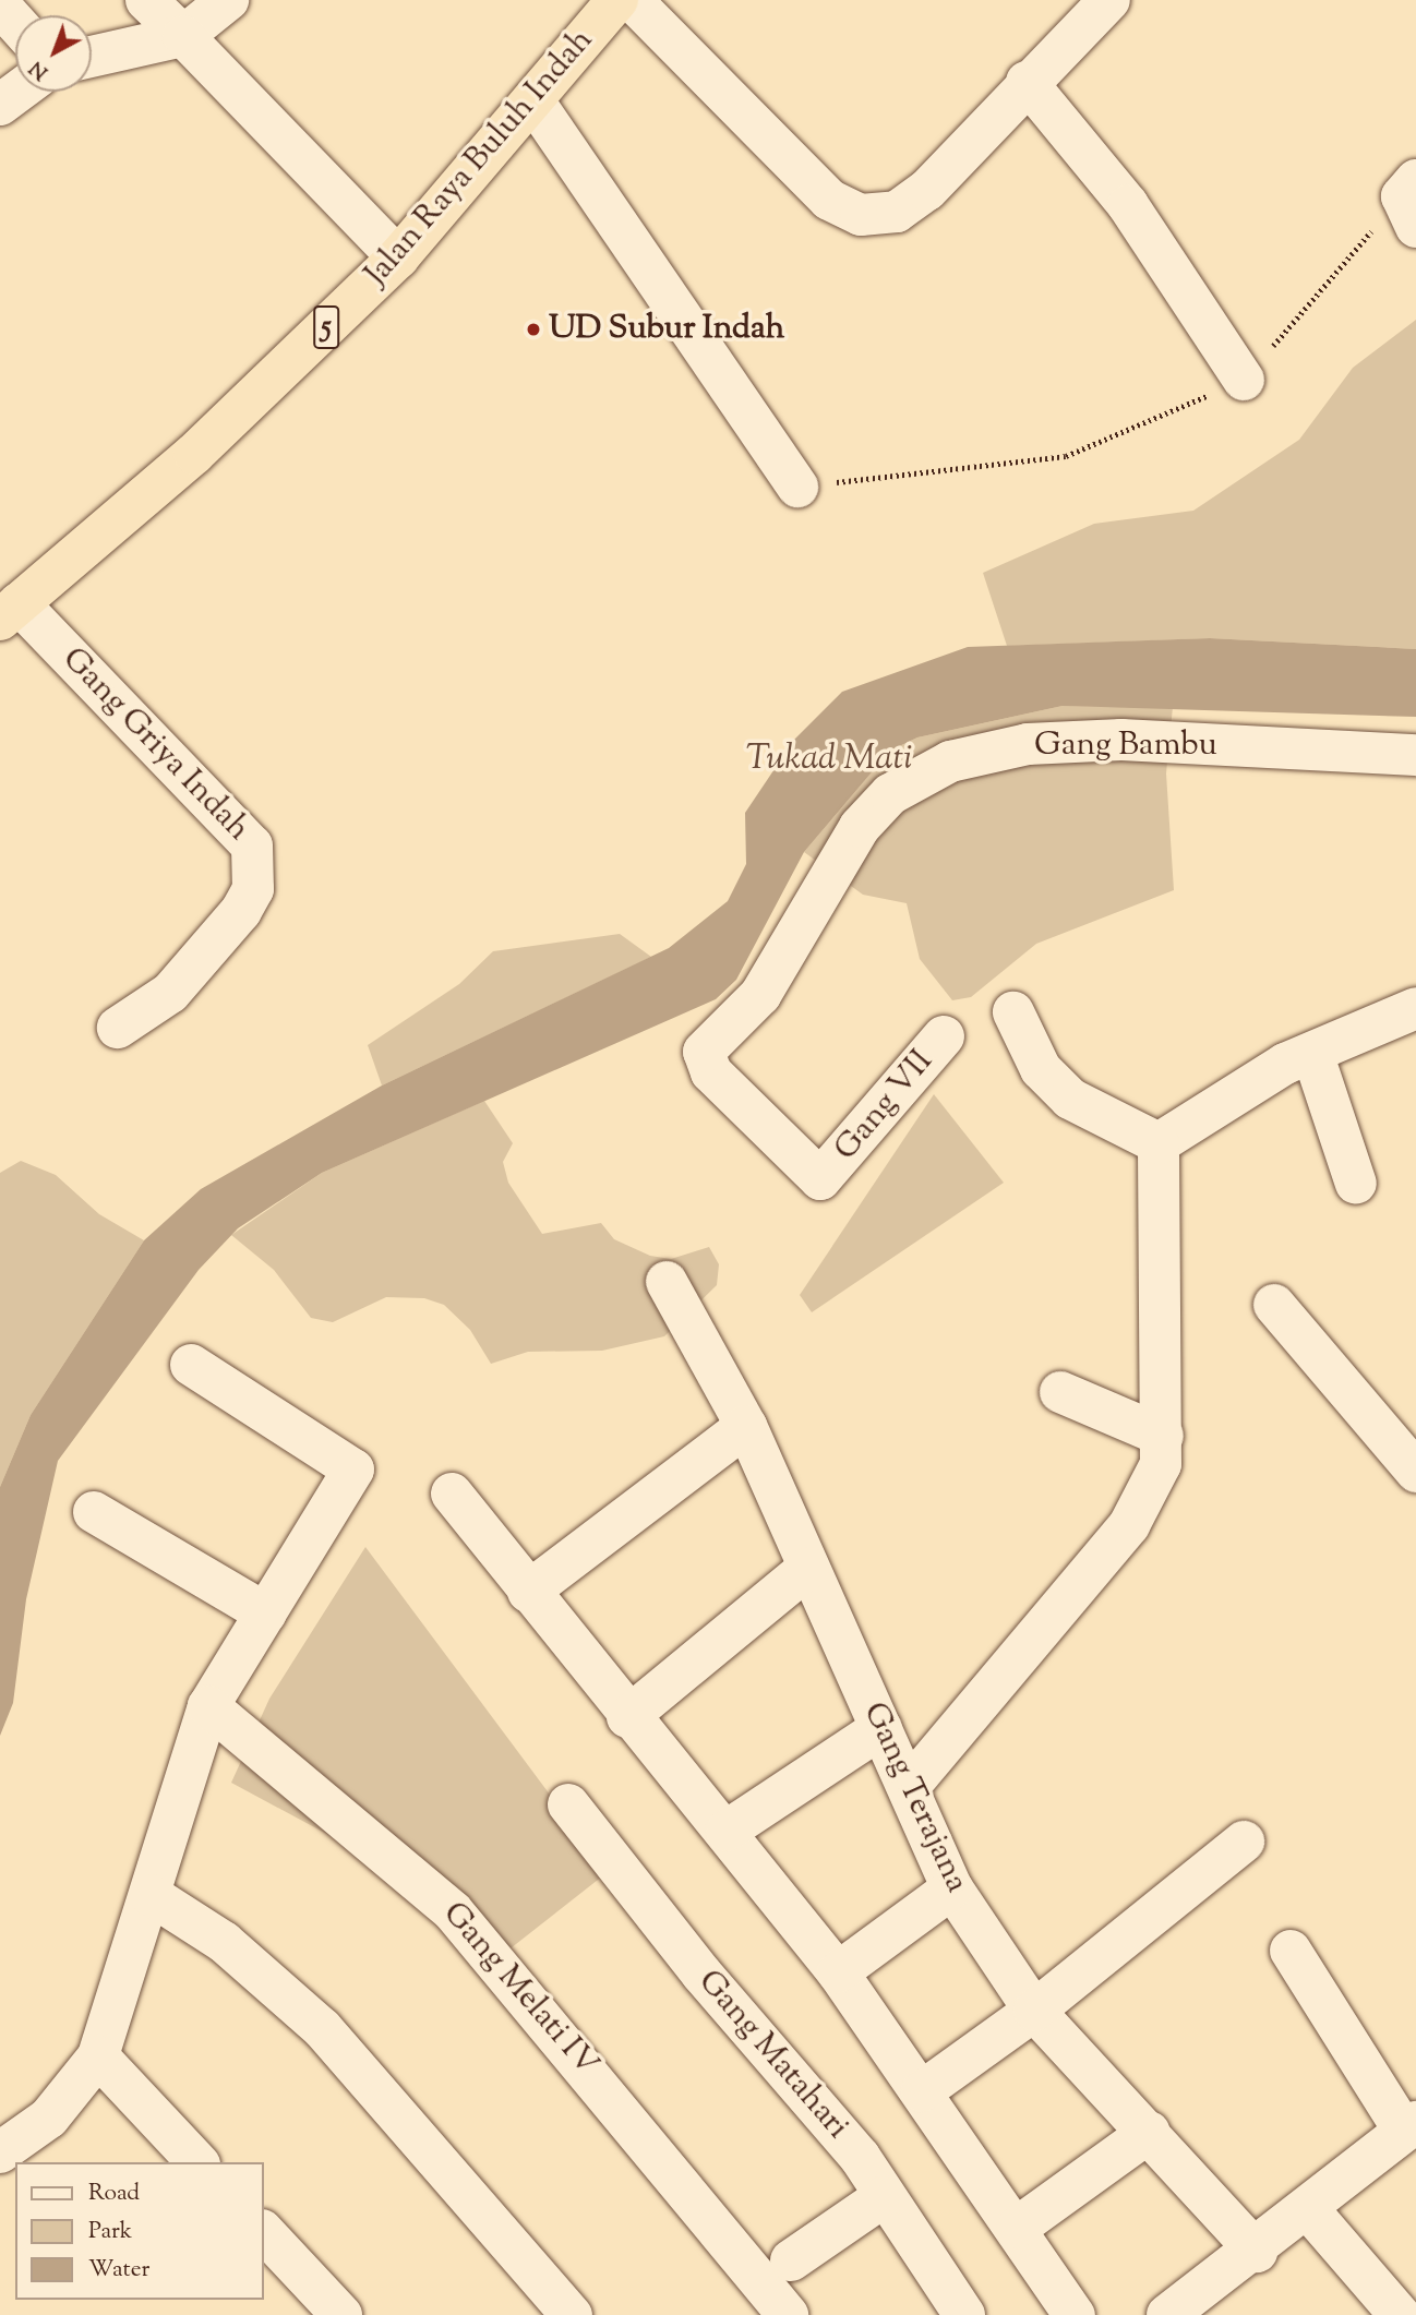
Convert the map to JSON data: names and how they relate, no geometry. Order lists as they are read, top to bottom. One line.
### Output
{"streets":{"highway":["Jalan Raya Buluh Indah","5"],"street":["Gang Griya Indah","Gang Bambu","Gang VII","Gang Terajana","Gang Melati IV","Gang Matahari"]},"crossings":[["Jalan Raya Buluh Indah","Gang Griya Indah"],["Gang Bambu","Gang VII"]],"water":["Tukad Mati"],"places":["UD Subur Indah"],"legend":["Road","Park","Water"],"north":"bottom left"}
